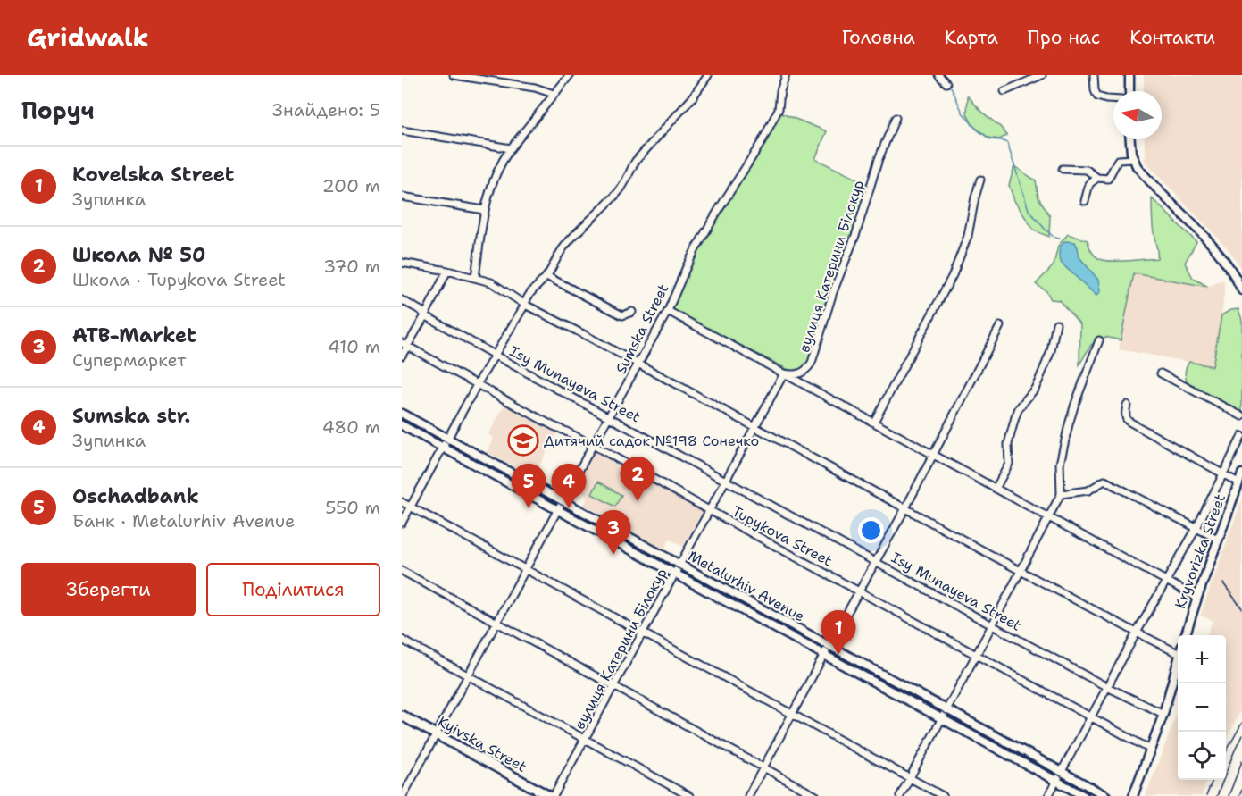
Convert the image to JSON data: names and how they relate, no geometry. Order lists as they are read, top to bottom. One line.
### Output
{"streets":{"highway":["Kyivska Street"],"main road":["Kryvorizka Street","Metalurhiv Avenue"],"street":["вулиця Катерини Білокур","Sumska Street","Isy Munayeva Street","Tupykova Street"]},"crossings":[["вулиця Катерини Білокур","Isy Munayeva Street"],["вулиця Катерини Білокур","Tupykova Street"],["вулиця Катерини Білокур","Metalurhiv Avenue"],["вулиця Катерини Білокур","Kyivska Street"],["Sumska Street","Isy Munayeva Street"],["Sumska Street","Tupykova Street"],["Sumska Street","Metalurhiv Avenue"],["Sumska Street","Kyivska Street"]],"places":{"school or university":["Дитячий садок №198 Сонечко"]},"north":"left","page":{"header":"Gridwalk","nav":["Головна","Карта","Про нас","Контакти"],"heading":["Поруч","Знайдено: 5"],"list":[{"mark":"1","name":"Kovelska Street","note":"Зупинка","value":"200 m"},{"mark":"2","name":"Школа № 50","note":"Школа · Tupykova Street","value":"370 m"},{"mark":"3","name":"ATB-Market","note":"Супермаркет","value":"410 m"},{"mark":"4","name":"Sumska str.","note":"Зупинка","value":"480 m"},{"mark":"5","name":"Oschadbank","note":"Банк · Metalurhiv Avenue","value":"550 m"}],"pins":["2","4","5","3","1"],"buttons":["Зберегти","Поділитися"],"map_buttons":["+","−"]}}
